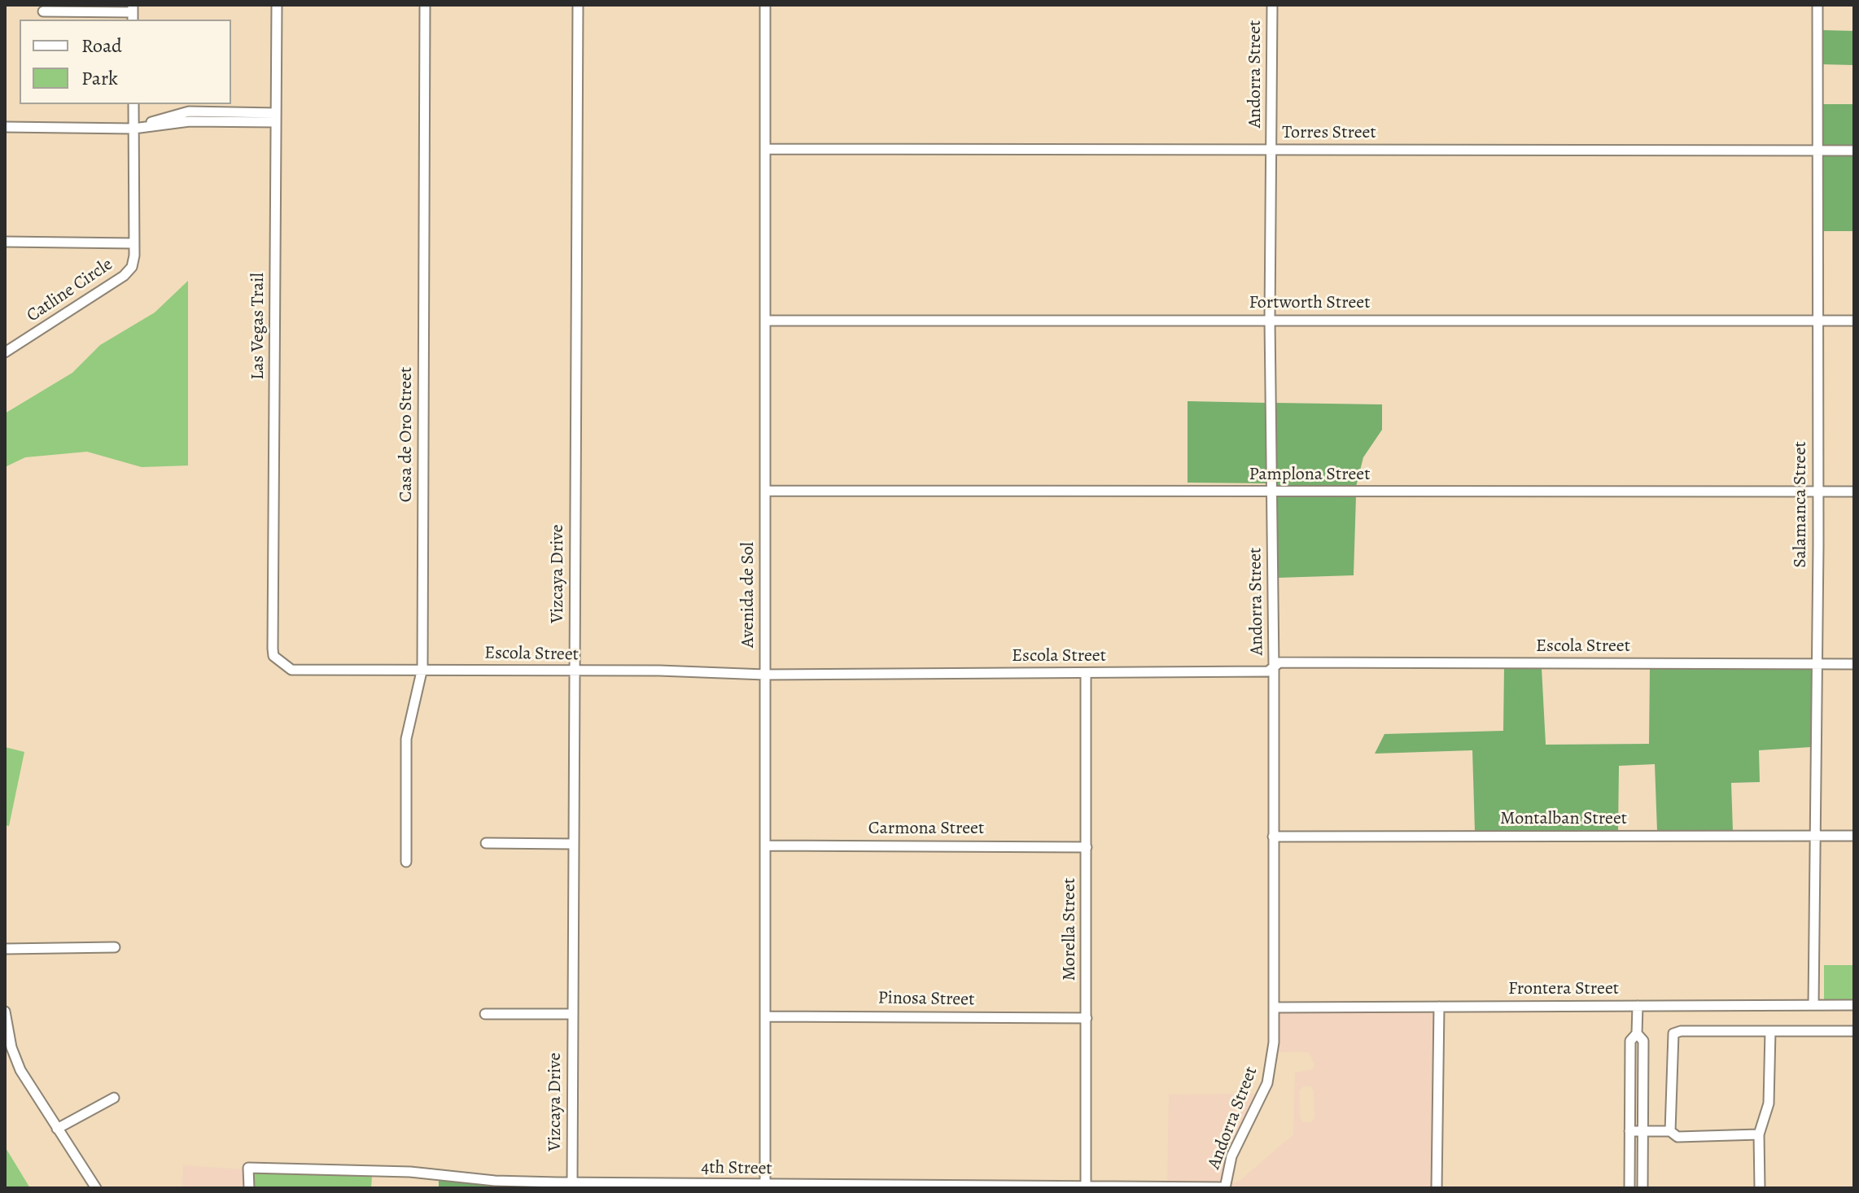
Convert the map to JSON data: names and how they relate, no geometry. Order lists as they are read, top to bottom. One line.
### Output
{"streets":{"street":["Andorra Street","Torres Street","Catline Circle","Fortworth Street","Las Vegas Trail","Casa de Oro Street","Pamplona Street","Salamanca Street","Vizcaya Drive","Avenida de Sol","Escola Street","Montalban Street","Carmona Street","Morella Street","Frontera Street","Pinosa Street","4th Street"]},"crossings":[["Andorra Street","Torres Street"],["Andorra Street","Fortworth Street"],["Andorra Street","Pamplona Street"],["Andorra Street","Escola Street"],["Andorra Street","Montalban Street"],["Andorra Street","Frontera Street"],["Andorra Street","4th Street"],["Torres Street","Salamanca Street"],["Torres Street","Avenida de Sol"],["Fortworth Street","Salamanca Street"],["Fortworth Street","Avenida de Sol"],["Las Vegas Trail","Escola Street"],["Casa de Oro Street","Escola Street"],["Pamplona Street","Salamanca Street"],["Pamplona Street","Avenida de Sol"],["Salamanca Street","Escola Street"],["Salamanca Street","Montalban Street"],["Salamanca Street","Frontera Street"],["Vizcaya Drive","Escola Street"],["Vizcaya Drive","4th Street"],["Avenida de Sol","Escola Street"],["Avenida de Sol","Carmona Street"],["Avenida de Sol","Pinosa Street"],["Avenida de Sol","4th Street"],["Escola Street","Morella Street"],["Carmona Street","Morella Street"],["Morella Street","Pinosa Street"],["Morella Street","4th Street"]],"legend":["Road","Park"]}
